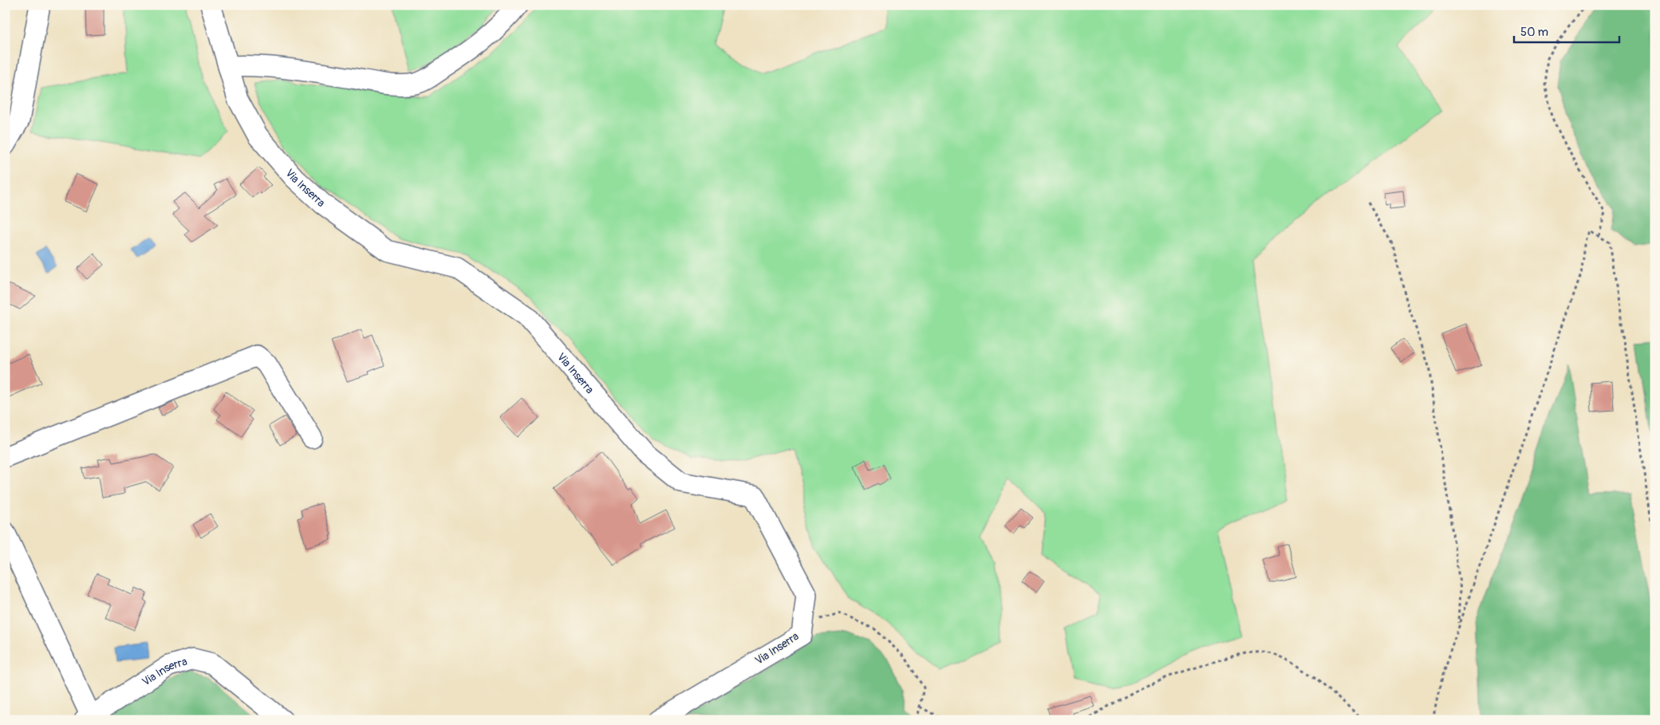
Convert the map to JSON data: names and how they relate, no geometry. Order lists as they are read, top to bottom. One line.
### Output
{"streets":{"street":["Via Inserra"]},"scale_bar":"50 m"}
